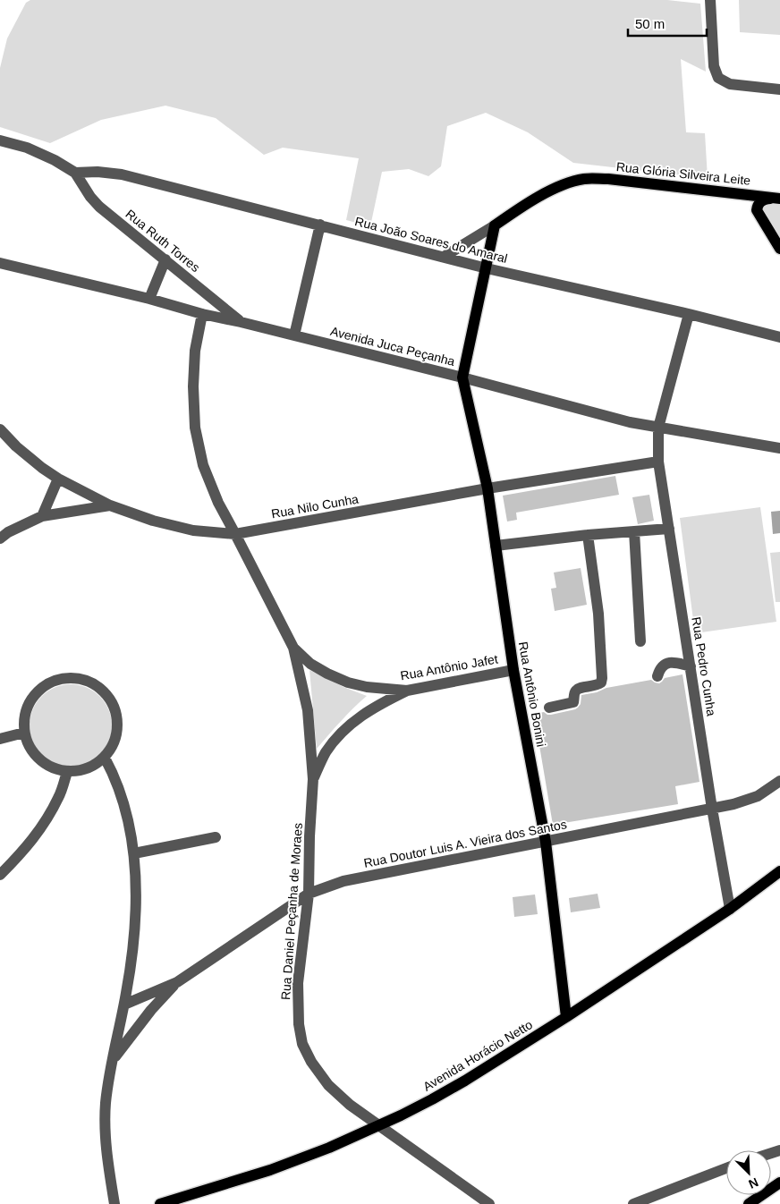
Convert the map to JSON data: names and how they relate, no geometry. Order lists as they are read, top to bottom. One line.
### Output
{"streets":{"main road":["Rua Glória Silveira Leite","Rua Antônio Bonini","Avenida Horácio Netto"],"street":["Rua João Soares do Amaral","Rua Ruth Torres","Avenida Juca Peçanha","Rua Nilo Cunha","Rua Pedro Cunha","Rua Antônio Jafet","Rua Doutor Luis A. Vieira dos Santos","Rua Daniel Peçanha de Moraes"]},"crossings":[["Rua João Soares do Amaral","Rua Ruth Torres"],["Rua João Soares do Amaral","Rua Pedro Cunha"],["Rua Ruth Torres","Avenida Juca Peçanha"],["Avenida Juca Peçanha","Rua Pedro Cunha"],["Avenida Juca Peçanha","Rua Antônio Bonini"],["Avenida Juca Peçanha","Rua Daniel Peçanha de Moraes"],["Rua Nilo Cunha","Rua Pedro Cunha"],["Rua Nilo Cunha","Rua Antônio Bonini"],["Rua Nilo Cunha","Rua Daniel Peçanha de Moraes"],["Rua Pedro Cunha","Rua Doutor Luis A. Vieira dos Santos"],["Rua Pedro Cunha","Avenida Horácio Netto"],["Rua Antônio Jafet","Rua Antônio Bonini"],["Rua Antônio Jafet","Rua Daniel Peçanha de Moraes"],["Rua Antônio Bonini","Rua Doutor Luis A. Vieira dos Santos"],["Rua Antônio Bonini","Avenida Horácio Netto"],["Rua Doutor Luis A. Vieira dos Santos","Rua Daniel Peçanha de Moraes"],["Rua Daniel Peçanha de Moraes","Avenida Horácio Netto"]],"scale_bar":"50 m","north":"bottom right"}
